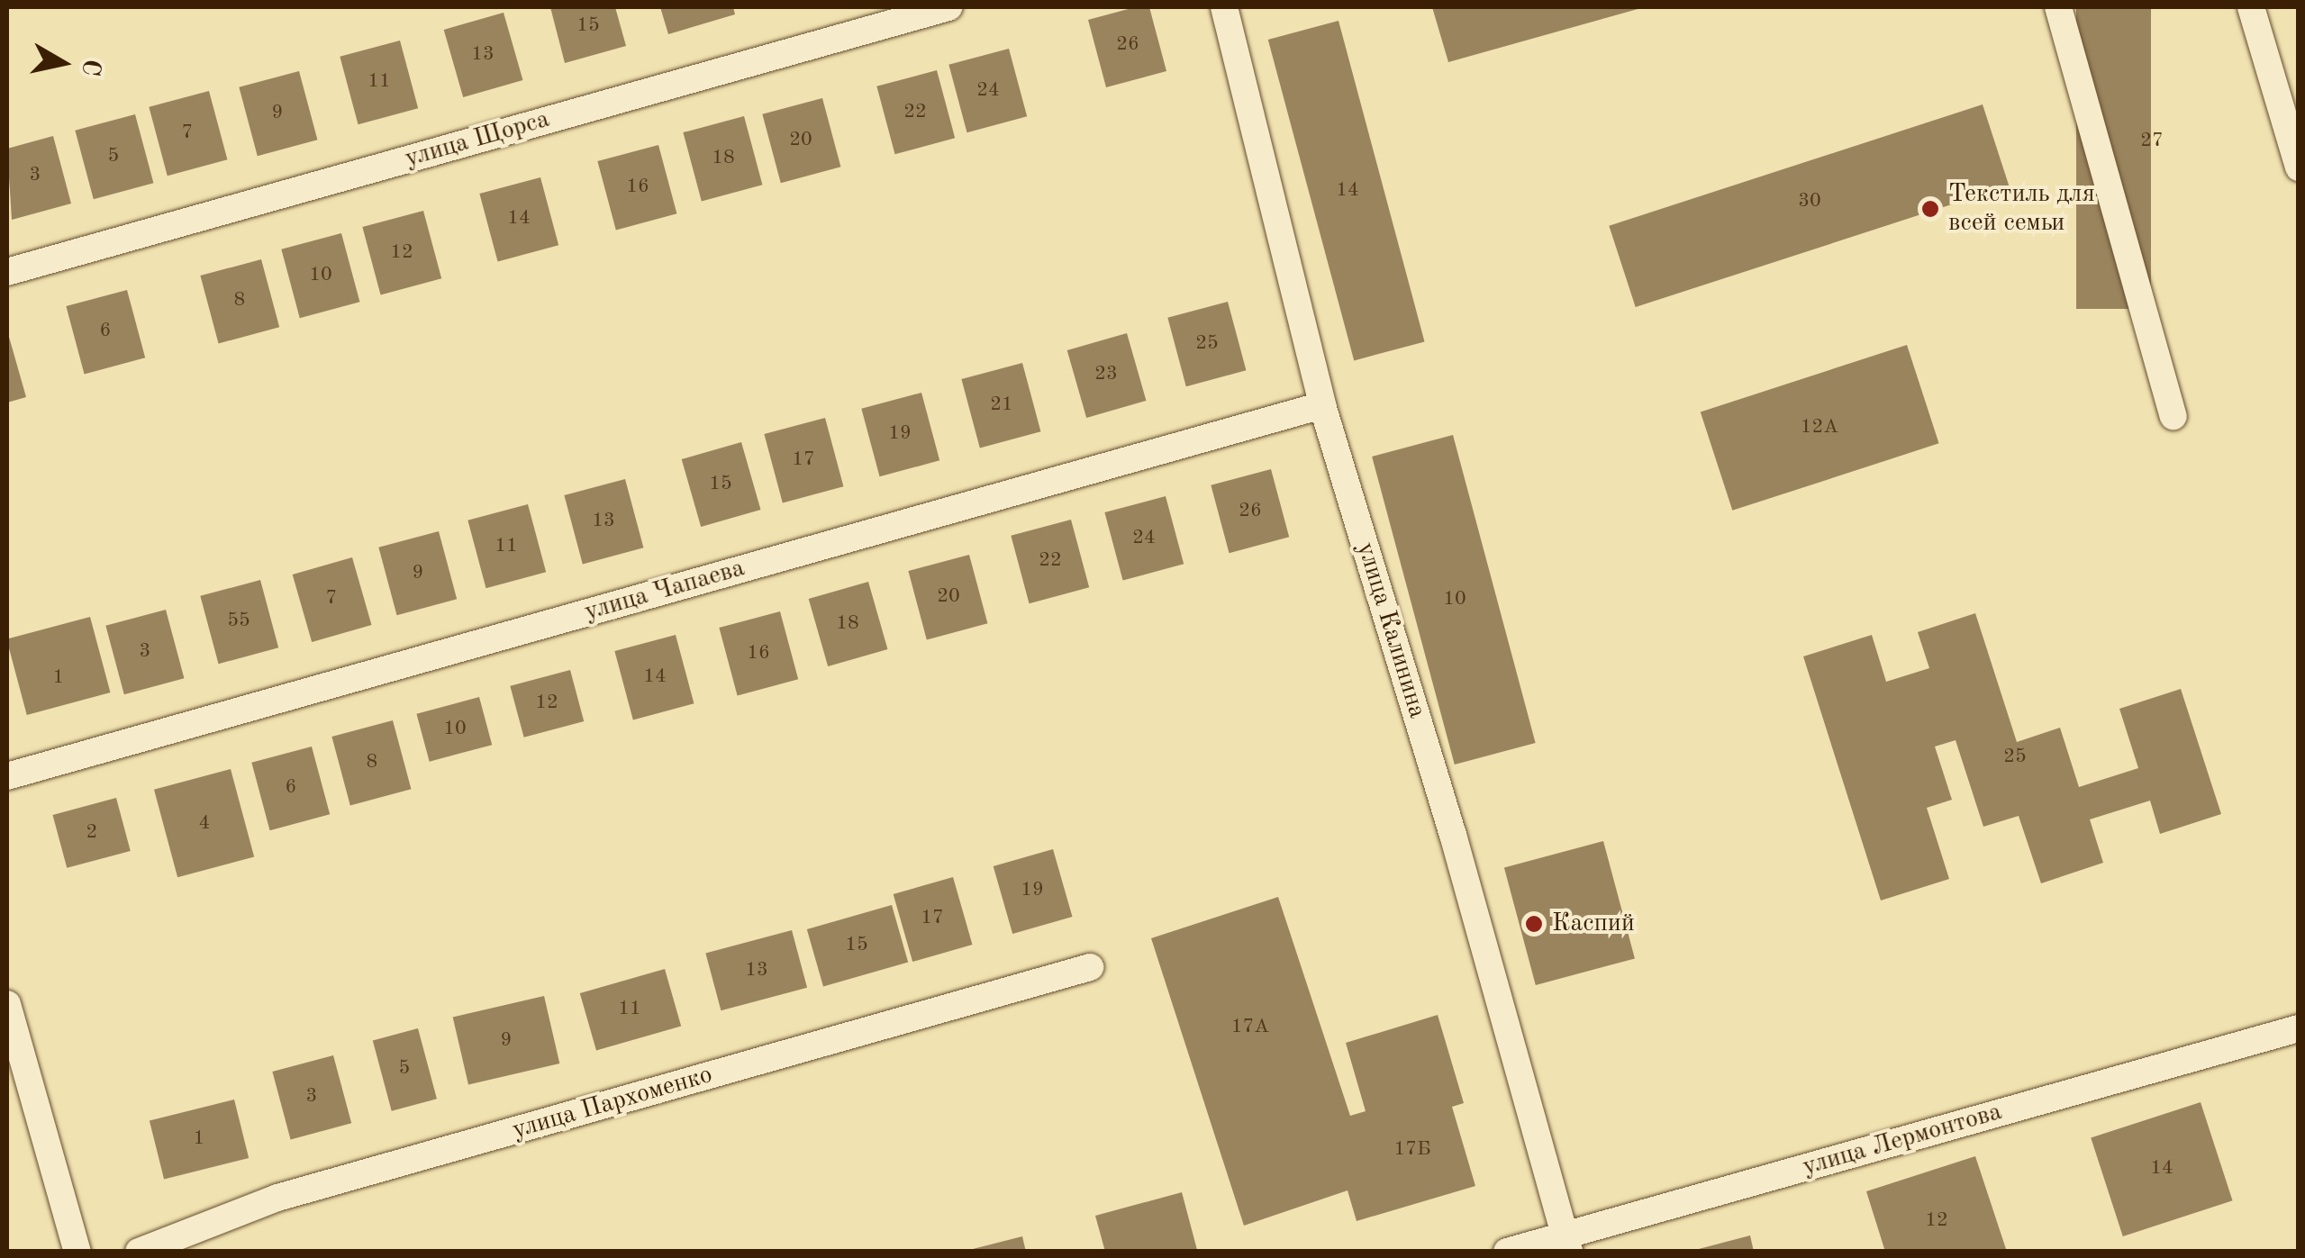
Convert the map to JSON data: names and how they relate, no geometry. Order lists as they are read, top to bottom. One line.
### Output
{"streets":{"street":["улица Щорса","улица Чапаева","улица Калинина","улица Пархоменко","улица Лермонтова"]},"crossings":[["улица Чапаева","улица Калинина"],["улица Калинина","улица Лермонтова"]],"places":["Текстиль для всей семьи","Каспий"],"house_numbers":["15","26","13","11","24","22","9","7","20","27","5","18","3","16","14","30","14","12","10","8","6","25","23","21","12А","19","17","15","26","13","24","11","22","9","20","7","10","55","18","3","16","14","1","12","10","25","8","6","4","2","19","17","15","13","11","17А","9","5","3","1","17Б","14","12"],"north":"right"}
